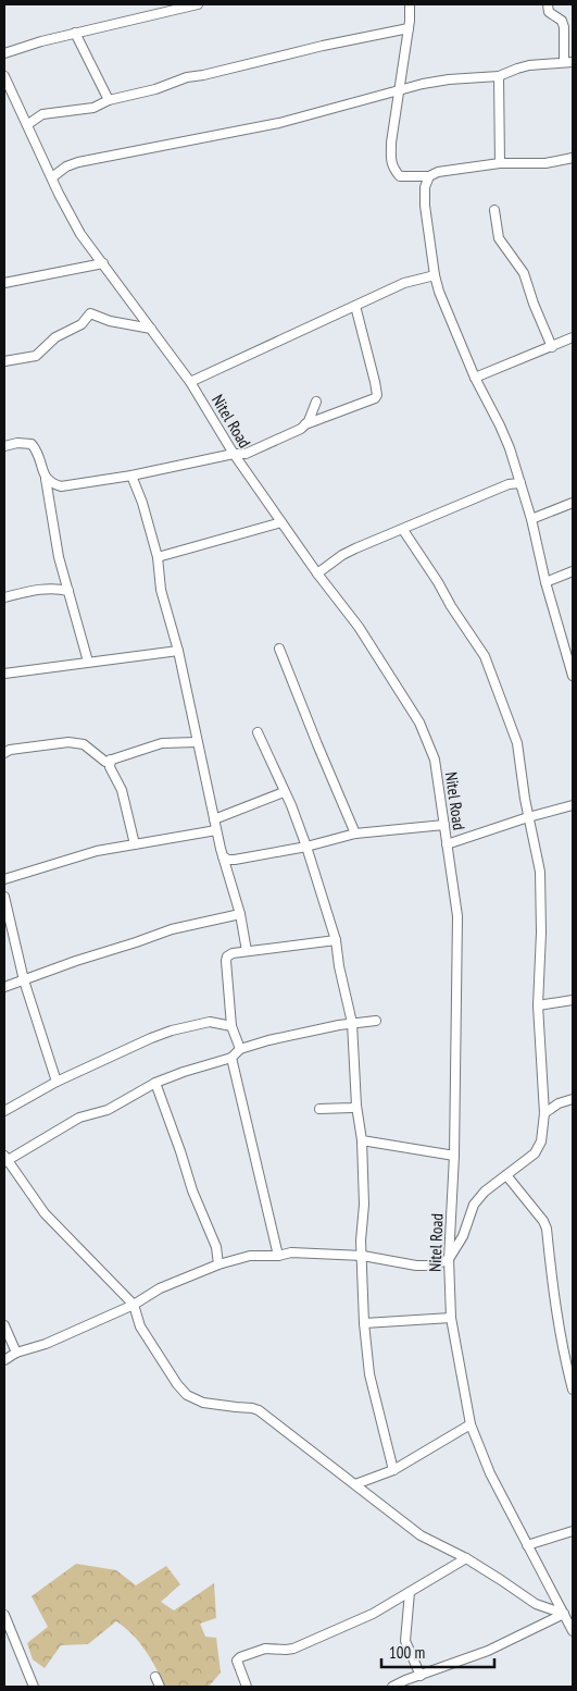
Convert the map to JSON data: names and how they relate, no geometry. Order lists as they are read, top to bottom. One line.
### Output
{"streets":{"street":["Nitel Road"]},"scale_bar":"100 m"}
